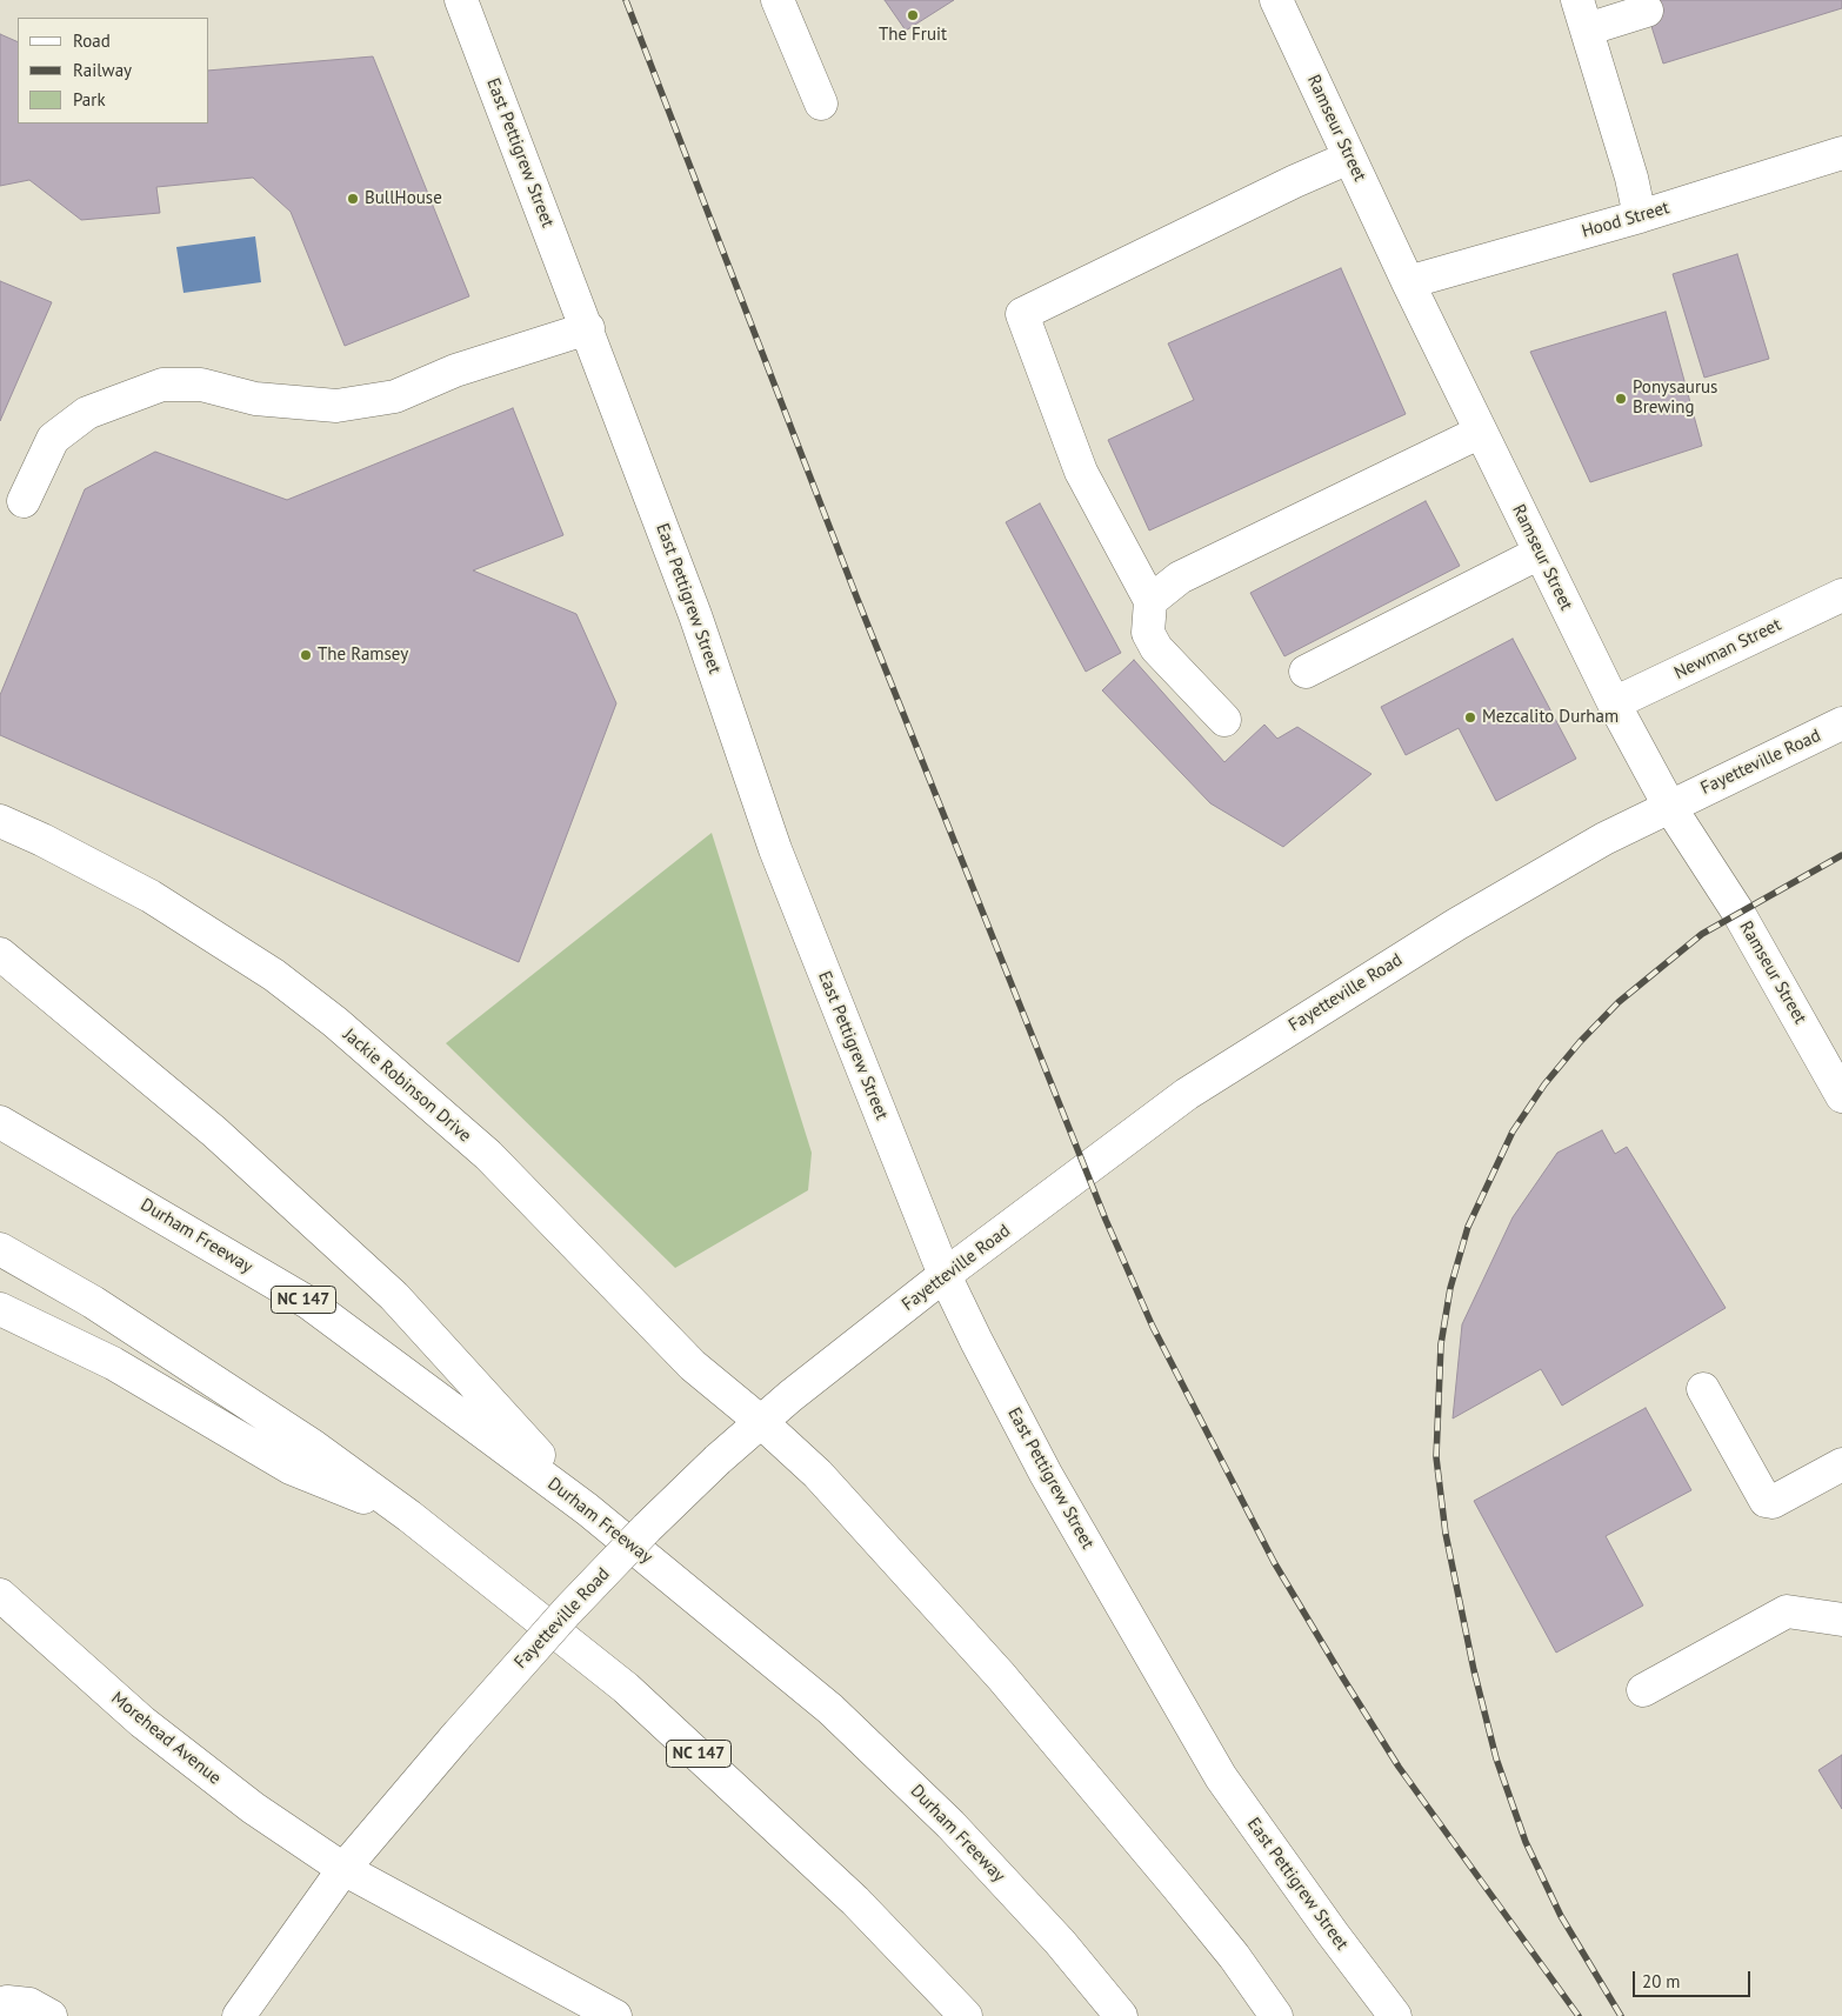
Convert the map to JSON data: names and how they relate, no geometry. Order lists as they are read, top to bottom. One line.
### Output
{"streets":{"main road":["Ramseur Street","East Pettigrew Street","Hood Street","Newman Street","Fayetteville Road","Jackie Robinson Drive","Durham Freeway","NC 147","Morehead Avenue"]},"crossings":[["Ramseur Street","Hood Street"],["Ramseur Street","Newman Street"],["Ramseur Street","Fayetteville Road"],["East Pettigrew Street","Fayetteville Road"],["Fayetteville Road","Jackie Robinson Drive"],["Fayetteville Road","Morehead Avenue"]],"places":["The Fruit","BullHouse","Ponysaurus Brewing","The Ramsey","Mezcalito Durham"],"legend":["Road","Railway","Park"],"scale_bar":"20 m"}
